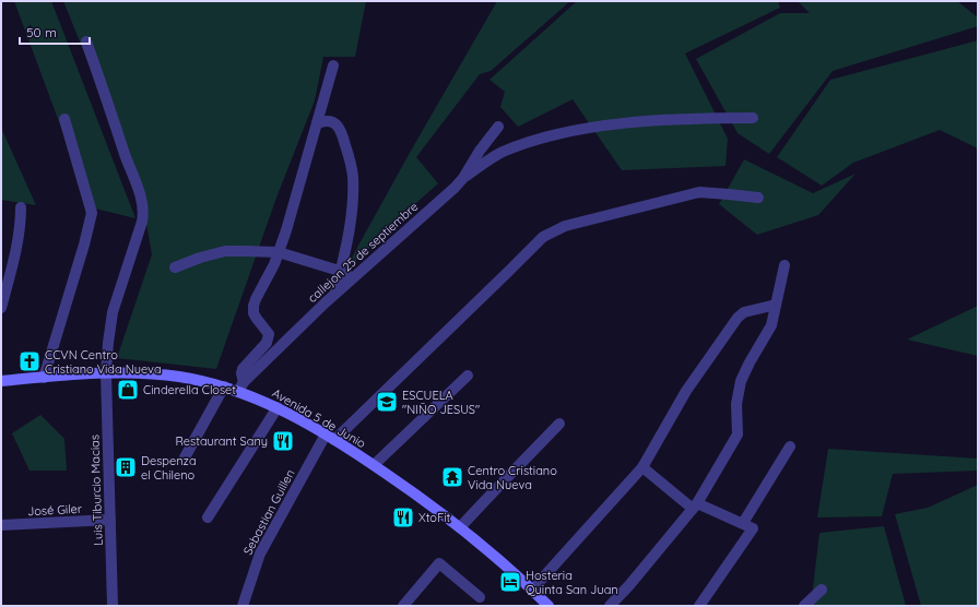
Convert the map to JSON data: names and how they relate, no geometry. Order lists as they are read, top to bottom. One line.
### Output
{"streets":{"street":["callejon 25 de septiembre","Avenida 5 de Junio","Luis Tiburcio Macias","José Giler","Sebastian Guillen"]},"crossings":[["callejon 25 de septiembre","Avenida 5 de Junio"],["Avenida 5 de Junio","Luis Tiburcio Macias"],["Avenida 5 de Junio","Sebastian Guillen"],["Luis Tiburcio Macias","José Giler"]],"places":{"church":["CCVN Centro Cristiano Vida Nueva"],"shop":["Cinderella Closet"],"school or university":["ESCUELA \"NIÑO JESUS\""],"restaurant":["Restaurant Sany","XtoFit"],"building":["Despenza el Chileno"],"temple":["Centro Cristiano Vida Nueva"],"hotel":["Hosteria Quinta San Juan"]},"scale_bar":"50 m"}
